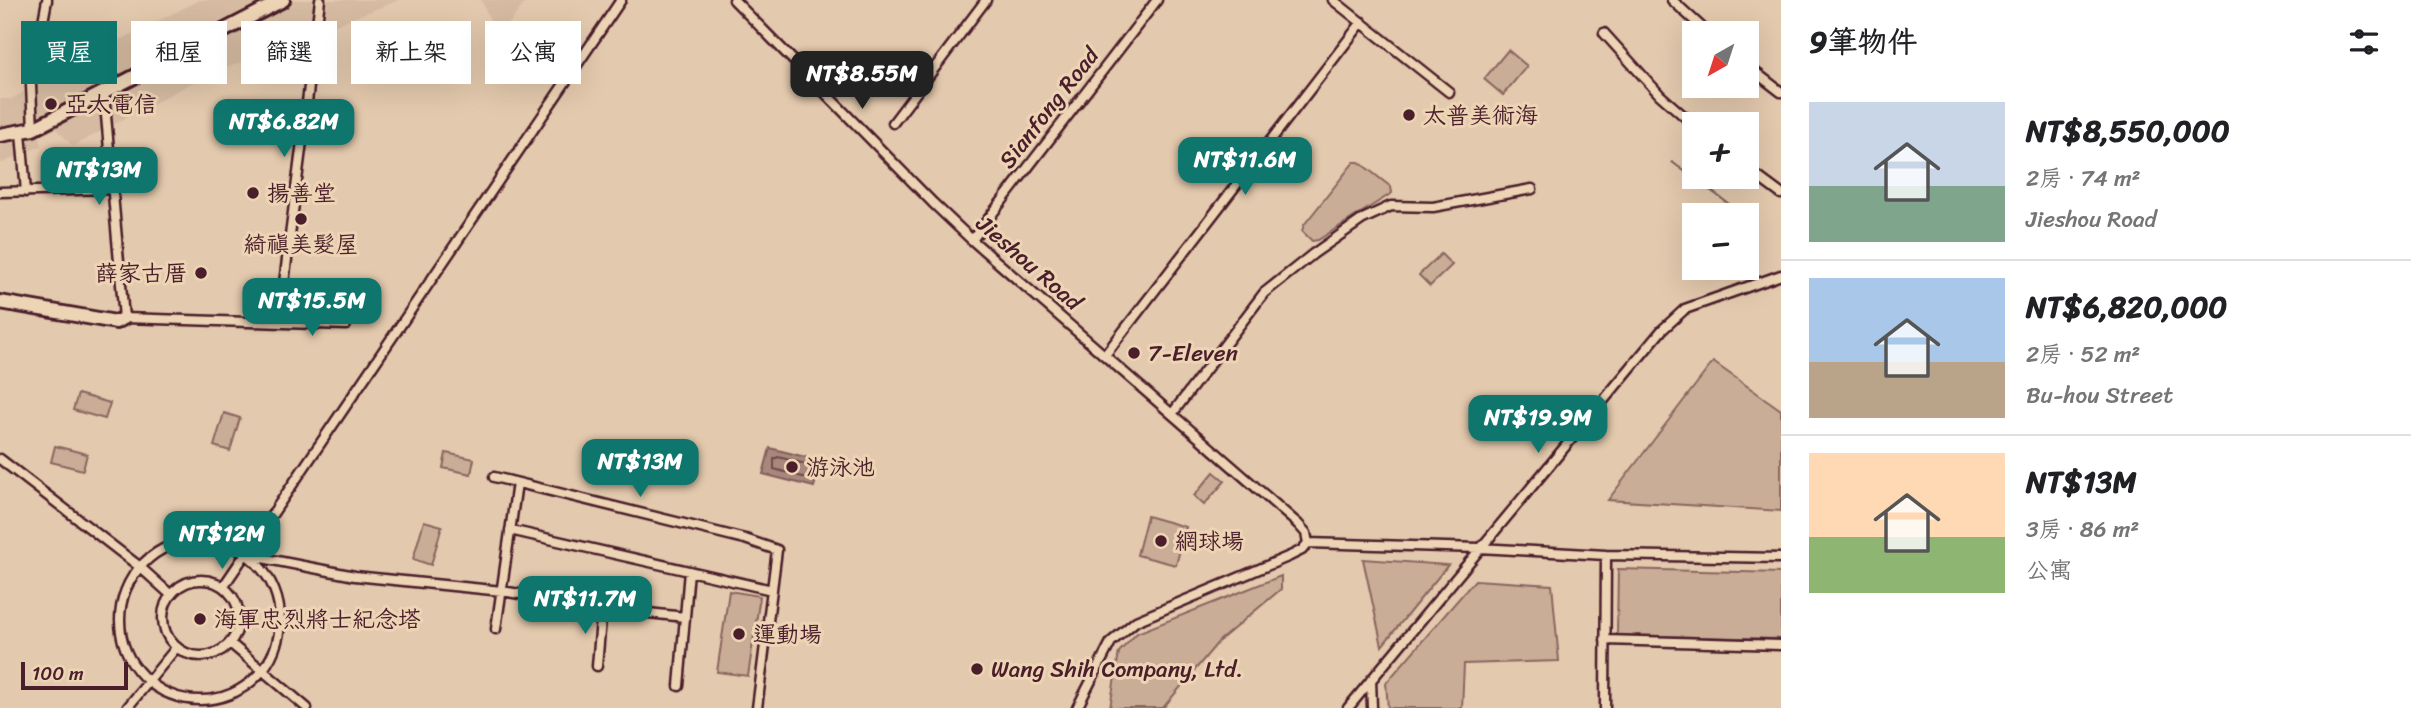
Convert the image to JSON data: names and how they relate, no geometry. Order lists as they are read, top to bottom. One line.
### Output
{"streets":{"street":["Sianfong Road","Jieshou Road"]},"crossings":[["Sianfong Road","Jieshou Road"]],"places":["亞太電信","太普美術海","揚善堂","綺禛美髮屋","薛家古厝","7-Eleven","游泳池","網球場","海軍忠烈將士紀念塔","運動場","Wang Shih Company, Ltd."],"scale_bar":"100 m","north":"bottom left","page":{"heading":"9筆物件","map_buttons":["+","−"],"chip":["買屋","租屋","篩選","新上架","公寓"],"price":["NT$8.55M","NT$6.82M","NT$11.6M","NT$13M","NT$15.5M","NT$19.9M","NT$13M","NT$12M","NT$11.7M"],"list":[{"name":"NT$8,550,000","note":"2房 · 74 m² · Jieshou Road"},{"name":"NT$6,820,000","note":"2房 · 52 m² · Bu-hou Street"},{"name":"NT$13M","note":"3房 · 86 m² · 公寓"}],"scale":"100 m"}}
